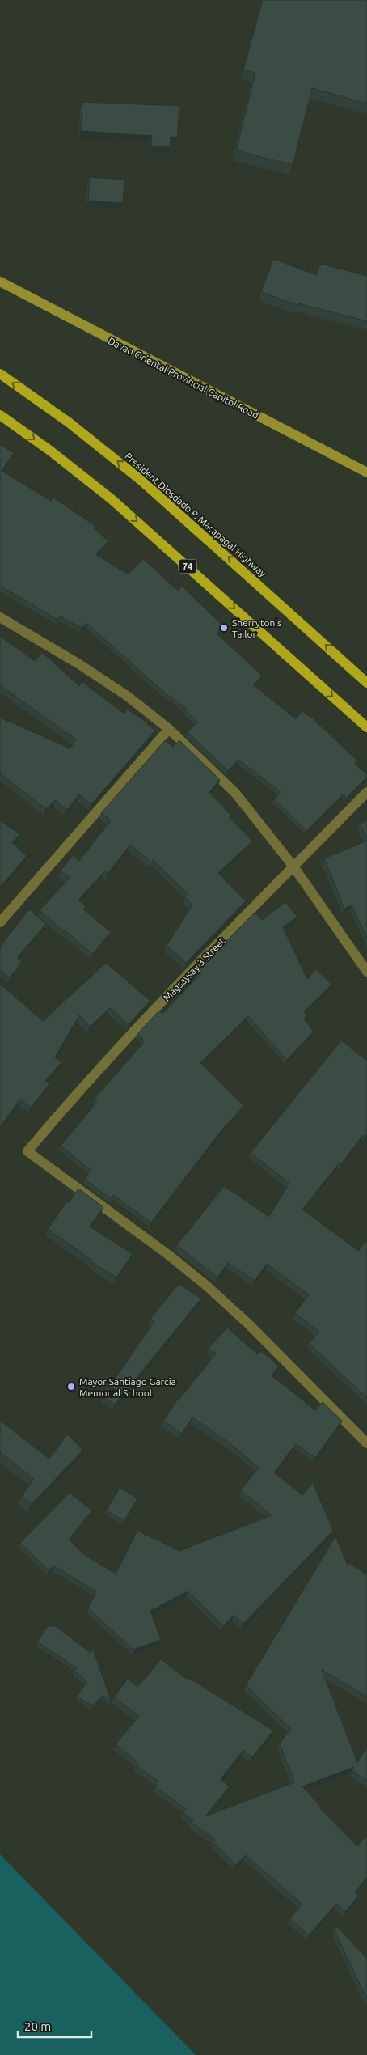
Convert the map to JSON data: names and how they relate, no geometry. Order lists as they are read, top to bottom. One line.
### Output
{"streets":{"main road":["President Diosdado P. Macapagal Highway","74"],"street":["Davao Oriental Provincial Capitol Road","Magsaysay 3 Street"]},"places":["Sherryton's Tailor","Mayor Santiago Garcia Memorial School"],"scale_bar":"20 m"}
